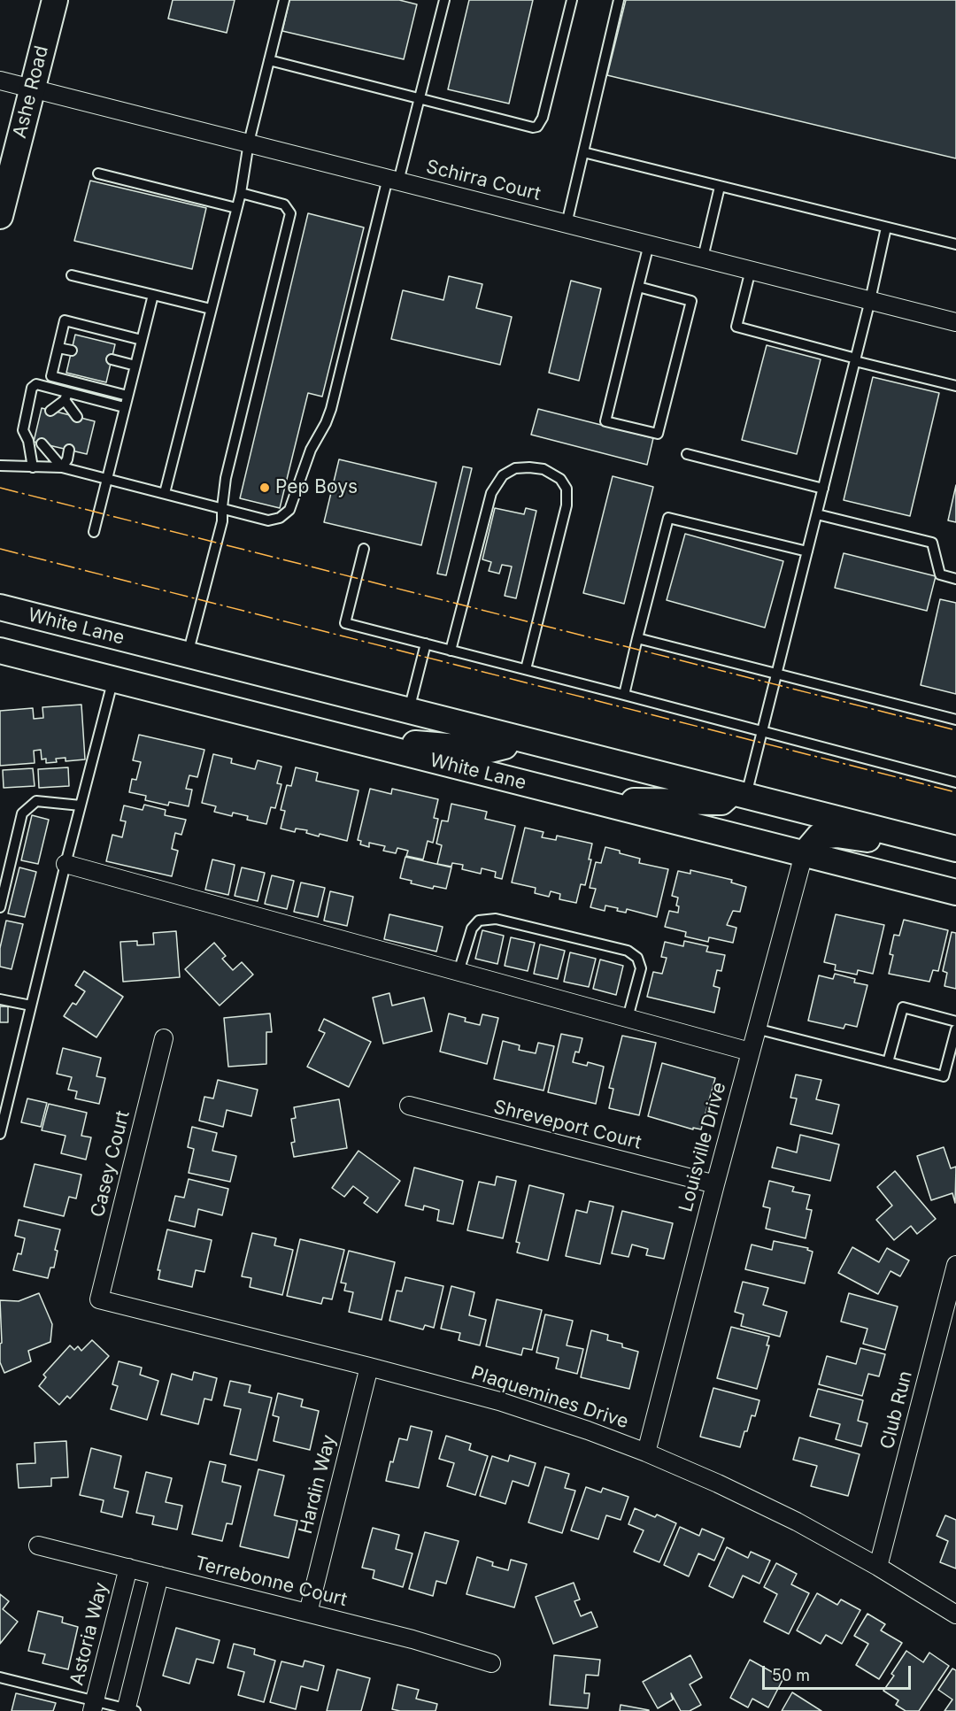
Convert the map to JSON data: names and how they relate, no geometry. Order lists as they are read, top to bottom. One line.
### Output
{"streets":{"main road":["Ashe Road","White Lane"],"street":["Schirra Court","Shreveport Court","Louisville Drive","Casey Court","Plaquemines Drive","Club Run","Hardin Way","Terrebonne Court","Astoria Way"]},"crossings":[["Ashe Road","Schirra Court"],["White Lane","Louisville Drive"],["Shreveport Court","Louisville Drive"],["Louisville Drive","Plaquemines Drive"],["Casey Court","Plaquemines Drive"],["Plaquemines Drive","Club Run"],["Plaquemines Drive","Hardin Way"],["Hardin Way","Terrebonne Court"],["Terrebonne Court","Astoria Way"]],"places":["Pep Boys"],"scale_bar":"50 m"}
